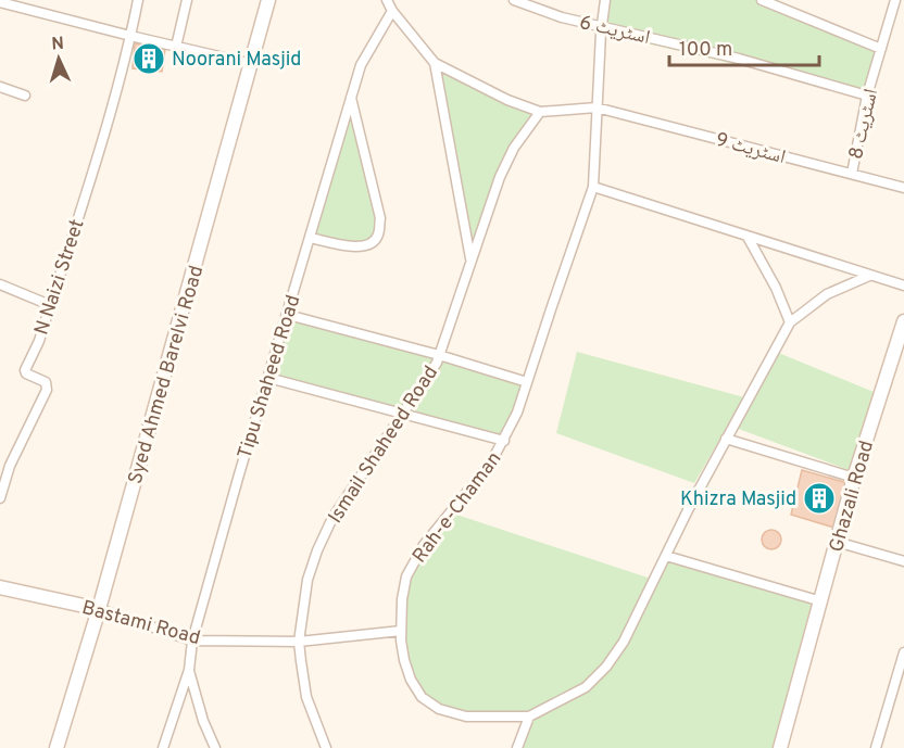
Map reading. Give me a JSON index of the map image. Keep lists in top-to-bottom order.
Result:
{
  "streets": {
    "main road": ["Syed Ahmed Barelvi Road", "Ghazali Road", "Bastami Road"],
    "street": [
      "اسٹریٹ 6",
      "اسٹریٹ 8",
      "اسٹریٹ 9",
      "N Naizi Street",
      "Tipu Shaheed Road",
      "Ismail Shaheed Road",
      "Rah-e-Chaman"
    ]
  },
  "crossings": [
    ["اسٹریٹ 6", "اسٹریٹ 8"],
    ["اسٹریٹ 6", "Rah-e-Chaman"],
    ["اسٹریٹ 8", "اسٹریٹ 9"],
    ["اسٹریٹ 9", "Rah-e-Chaman"],
    ["Syed Ahmed Barelvi Road", "Bastami Road"],
    ["Tipu Shaheed Road", "Bastami Road"],
    ["Ismail Shaheed Road", "Bastami Road"],
    ["Rah-e-Chaman", "Bastami Road"]
  ],
  "places": {
    "building": ["Noorani Masjid", "Khizra Masjid"]
  },
  "scale_bar": "100 m",
  "north": "top"
}
